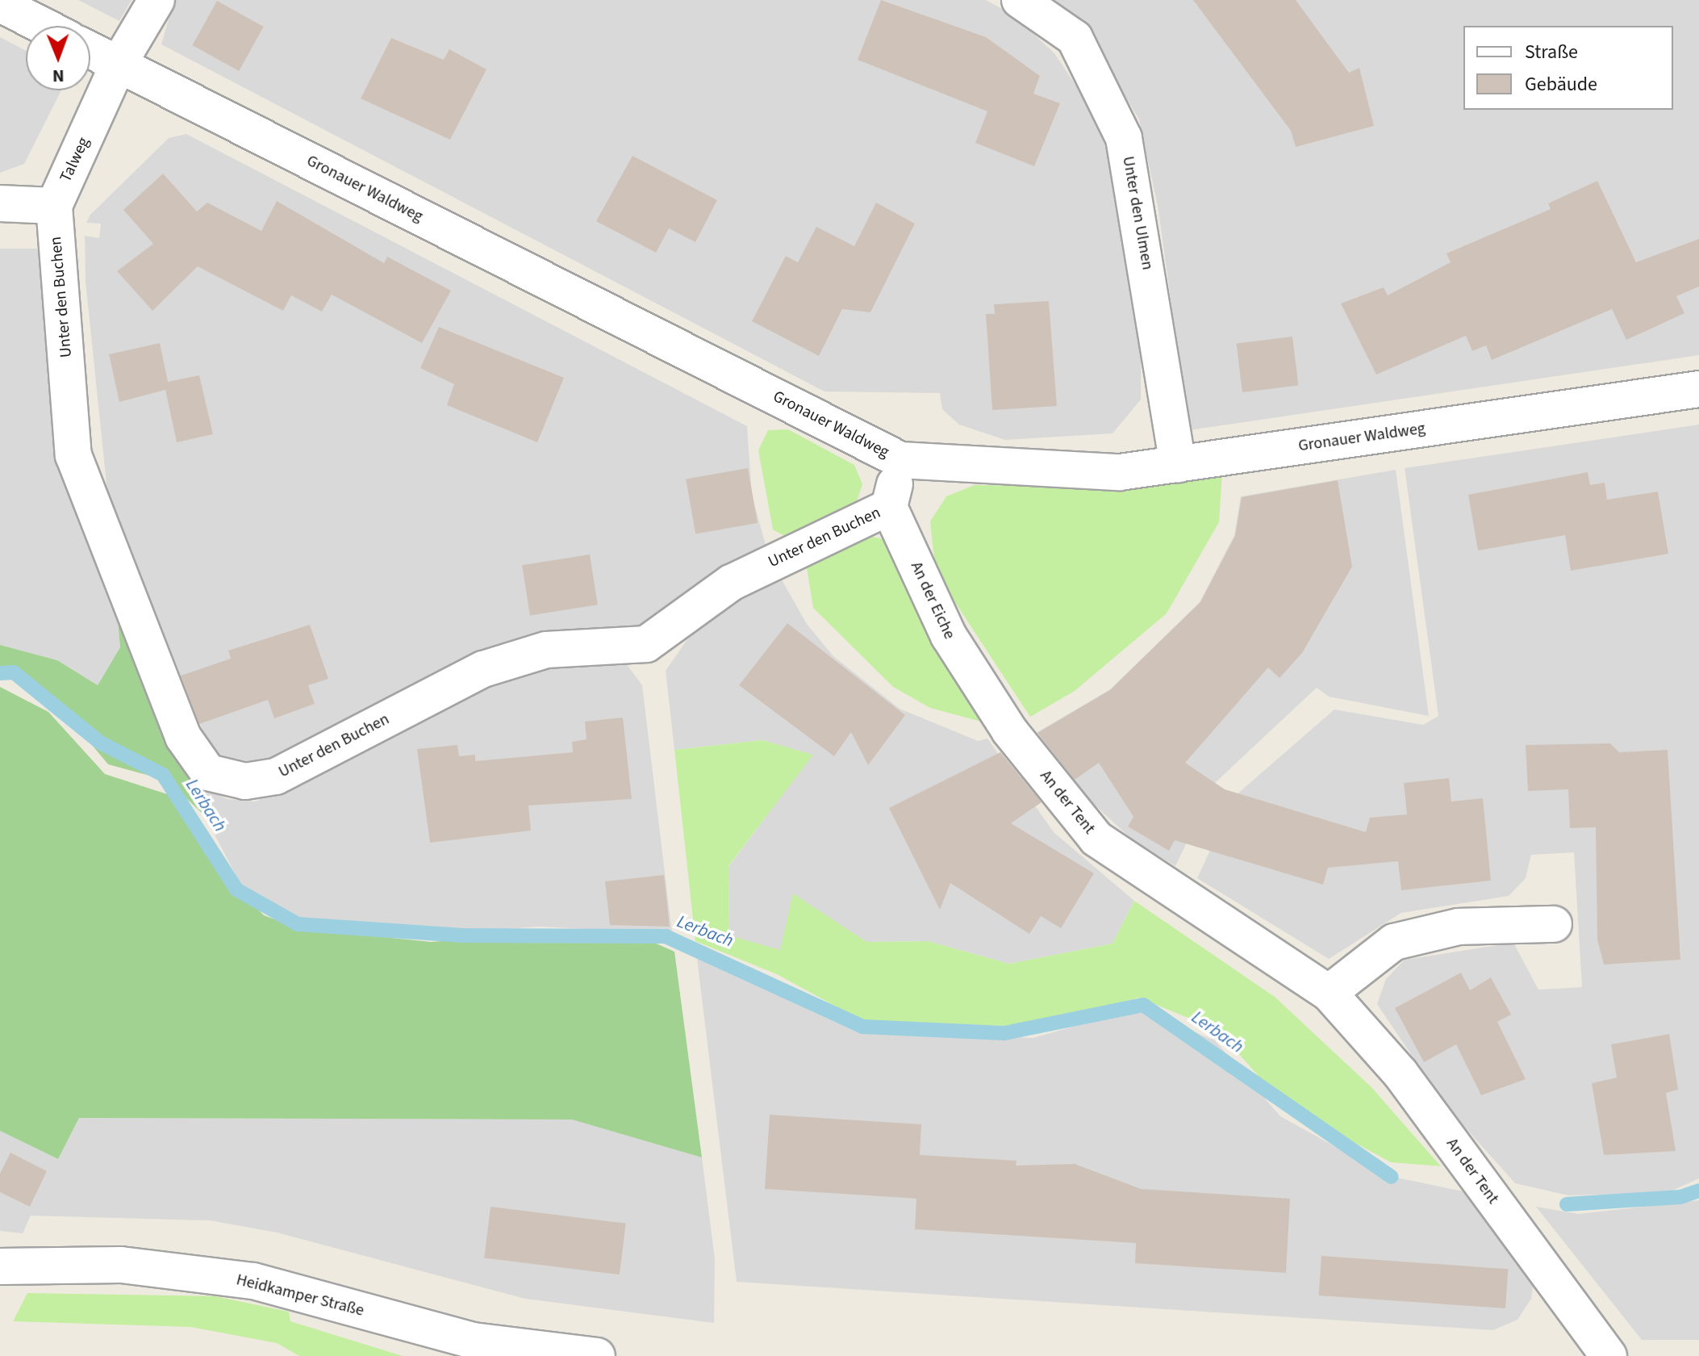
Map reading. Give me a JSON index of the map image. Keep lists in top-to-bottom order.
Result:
{
  "streets": {
    "street": [
      "Talweg",
      "Gronauer Waldweg",
      "Unter den Ulmen",
      "Unter den Buchen",
      "An der Eiche",
      "An der Tent",
      "Heidkamper Straße"
    ]
  },
  "crossings": [
    ["Talweg", "Gronauer Waldweg"],
    ["Talweg", "Unter den Buchen"],
    ["Gronauer Waldweg", "Unter den Ulmen"],
    ["Unter den Buchen", "An der Eiche"],
    ["An der Eiche", "An der Tent"]
  ],
  "water": ["Lerbach"],
  "legend": ["Straße", "Gebäude"],
  "north": "bottom"
}
